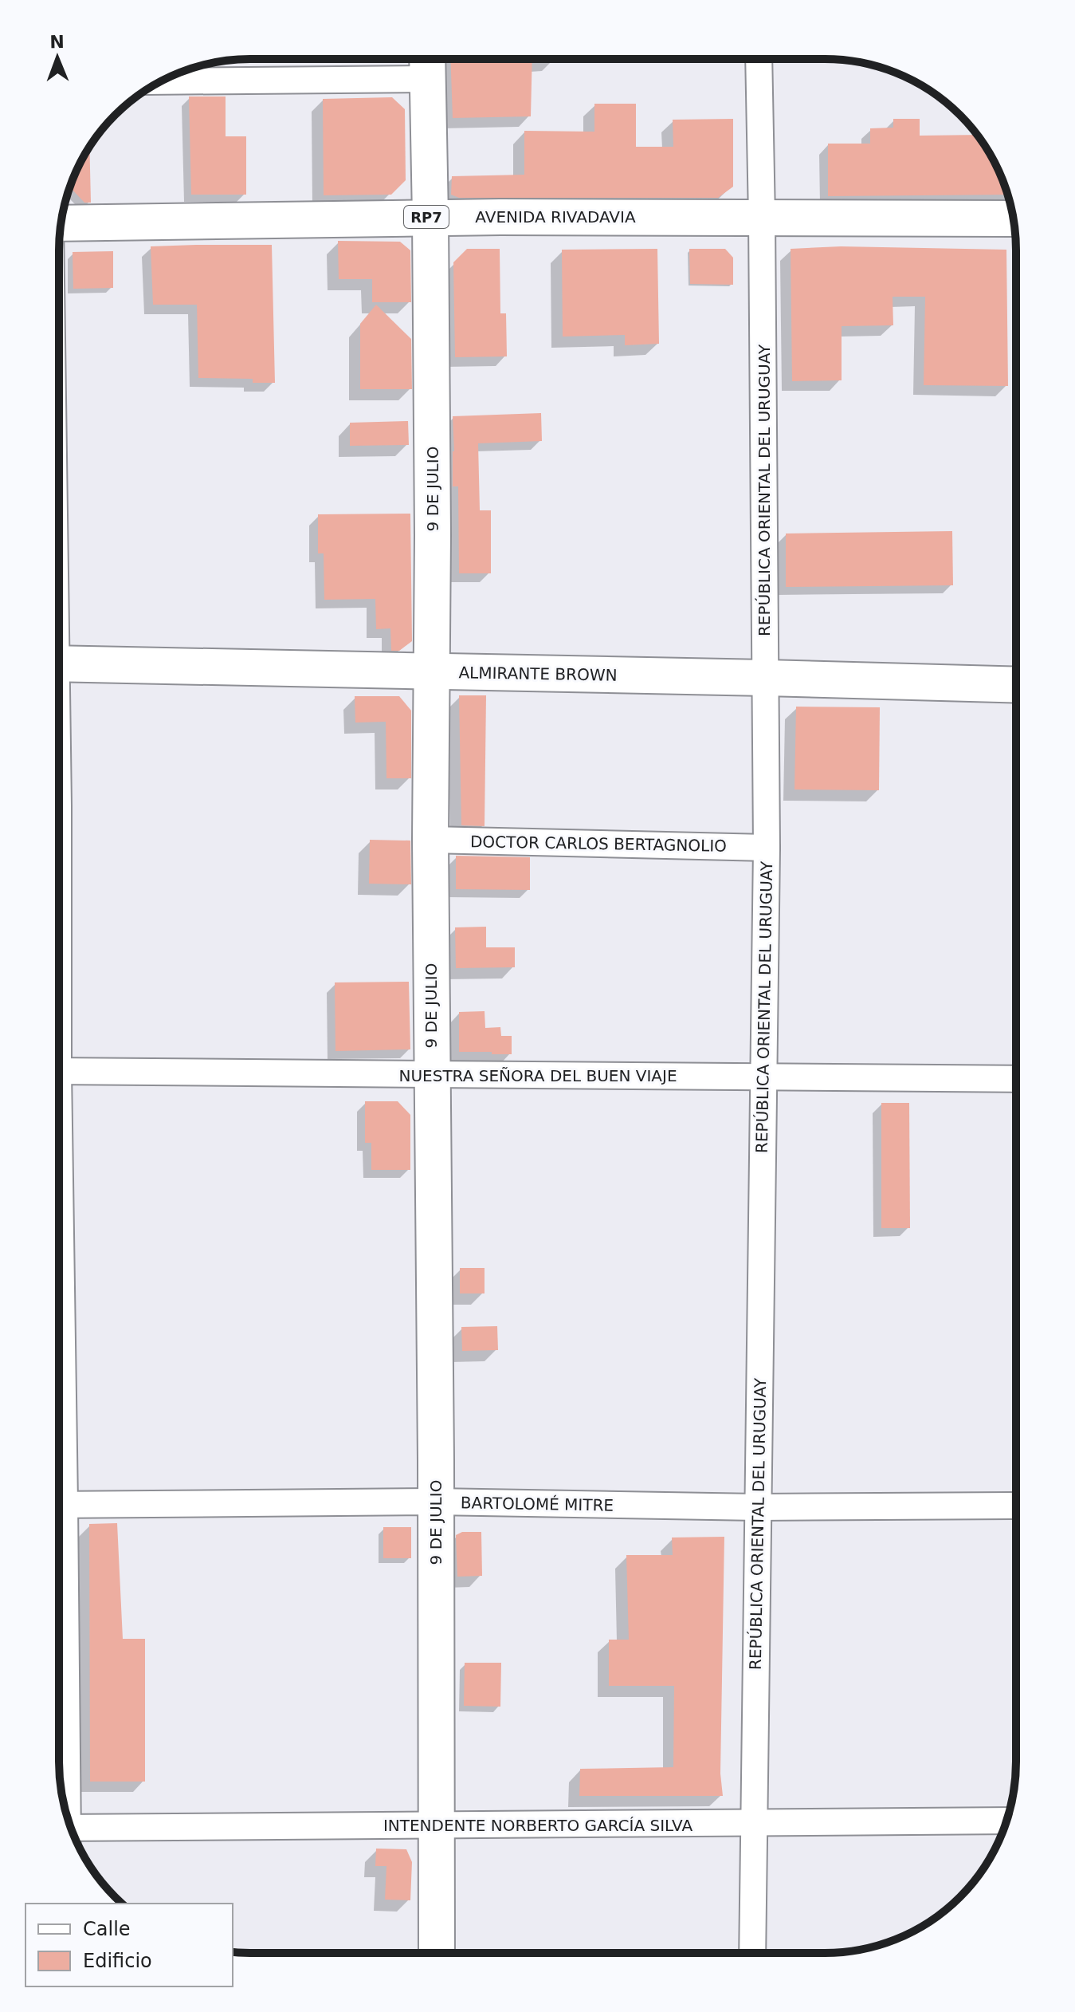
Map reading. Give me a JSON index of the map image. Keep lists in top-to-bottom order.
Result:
{
  "streets": {
    "street": [
      "RP7",
      "AVENIDA RIVADAVIA",
      "9 DE JULIO",
      "REPÚBLICA ORIENTAL DEL URUGUAY",
      "ALMIRANTE BROWN",
      "DOCTOR CARLOS BERTAGNOLIO",
      "NUESTRA SEÑORA DEL BUEN VIAJE",
      "BARTOLOMÉ MITRE",
      "INTENDENTE NORBERTO GARCÍA SILVA"
    ]
  },
  "crossings": [
    ["AVENIDA RIVADAVIA", "9 DE JULIO"],
    ["AVENIDA RIVADAVIA", "REPÚBLICA ORIENTAL DEL URUGUAY"],
    ["9 DE JULIO", "ALMIRANTE BROWN"],
    ["9 DE JULIO", "DOCTOR CARLOS BERTAGNOLIO"],
    ["9 DE JULIO", "NUESTRA SEÑORA DEL BUEN VIAJE"],
    ["9 DE JULIO", "BARTOLOMÉ MITRE"],
    ["9 DE JULIO", "INTENDENTE NORBERTO GARCÍA SILVA"],
    ["REPÚBLICA ORIENTAL DEL URUGUAY", "ALMIRANTE BROWN"],
    ["REPÚBLICA ORIENTAL DEL URUGUAY", "DOCTOR CARLOS BERTAGNOLIO"],
    ["REPÚBLICA ORIENTAL DEL URUGUAY", "NUESTRA SEÑORA DEL BUEN VIAJE"],
    ["REPÚBLICA ORIENTAL DEL URUGUAY", "BARTOLOMÉ MITRE"],
    ["REPÚBLICA ORIENTAL DEL URUGUAY", "INTENDENTE NORBERTO GARCÍA SILVA"]
  ],
  "legend": ["Calle", "Edificio"],
  "north": "top"
}
